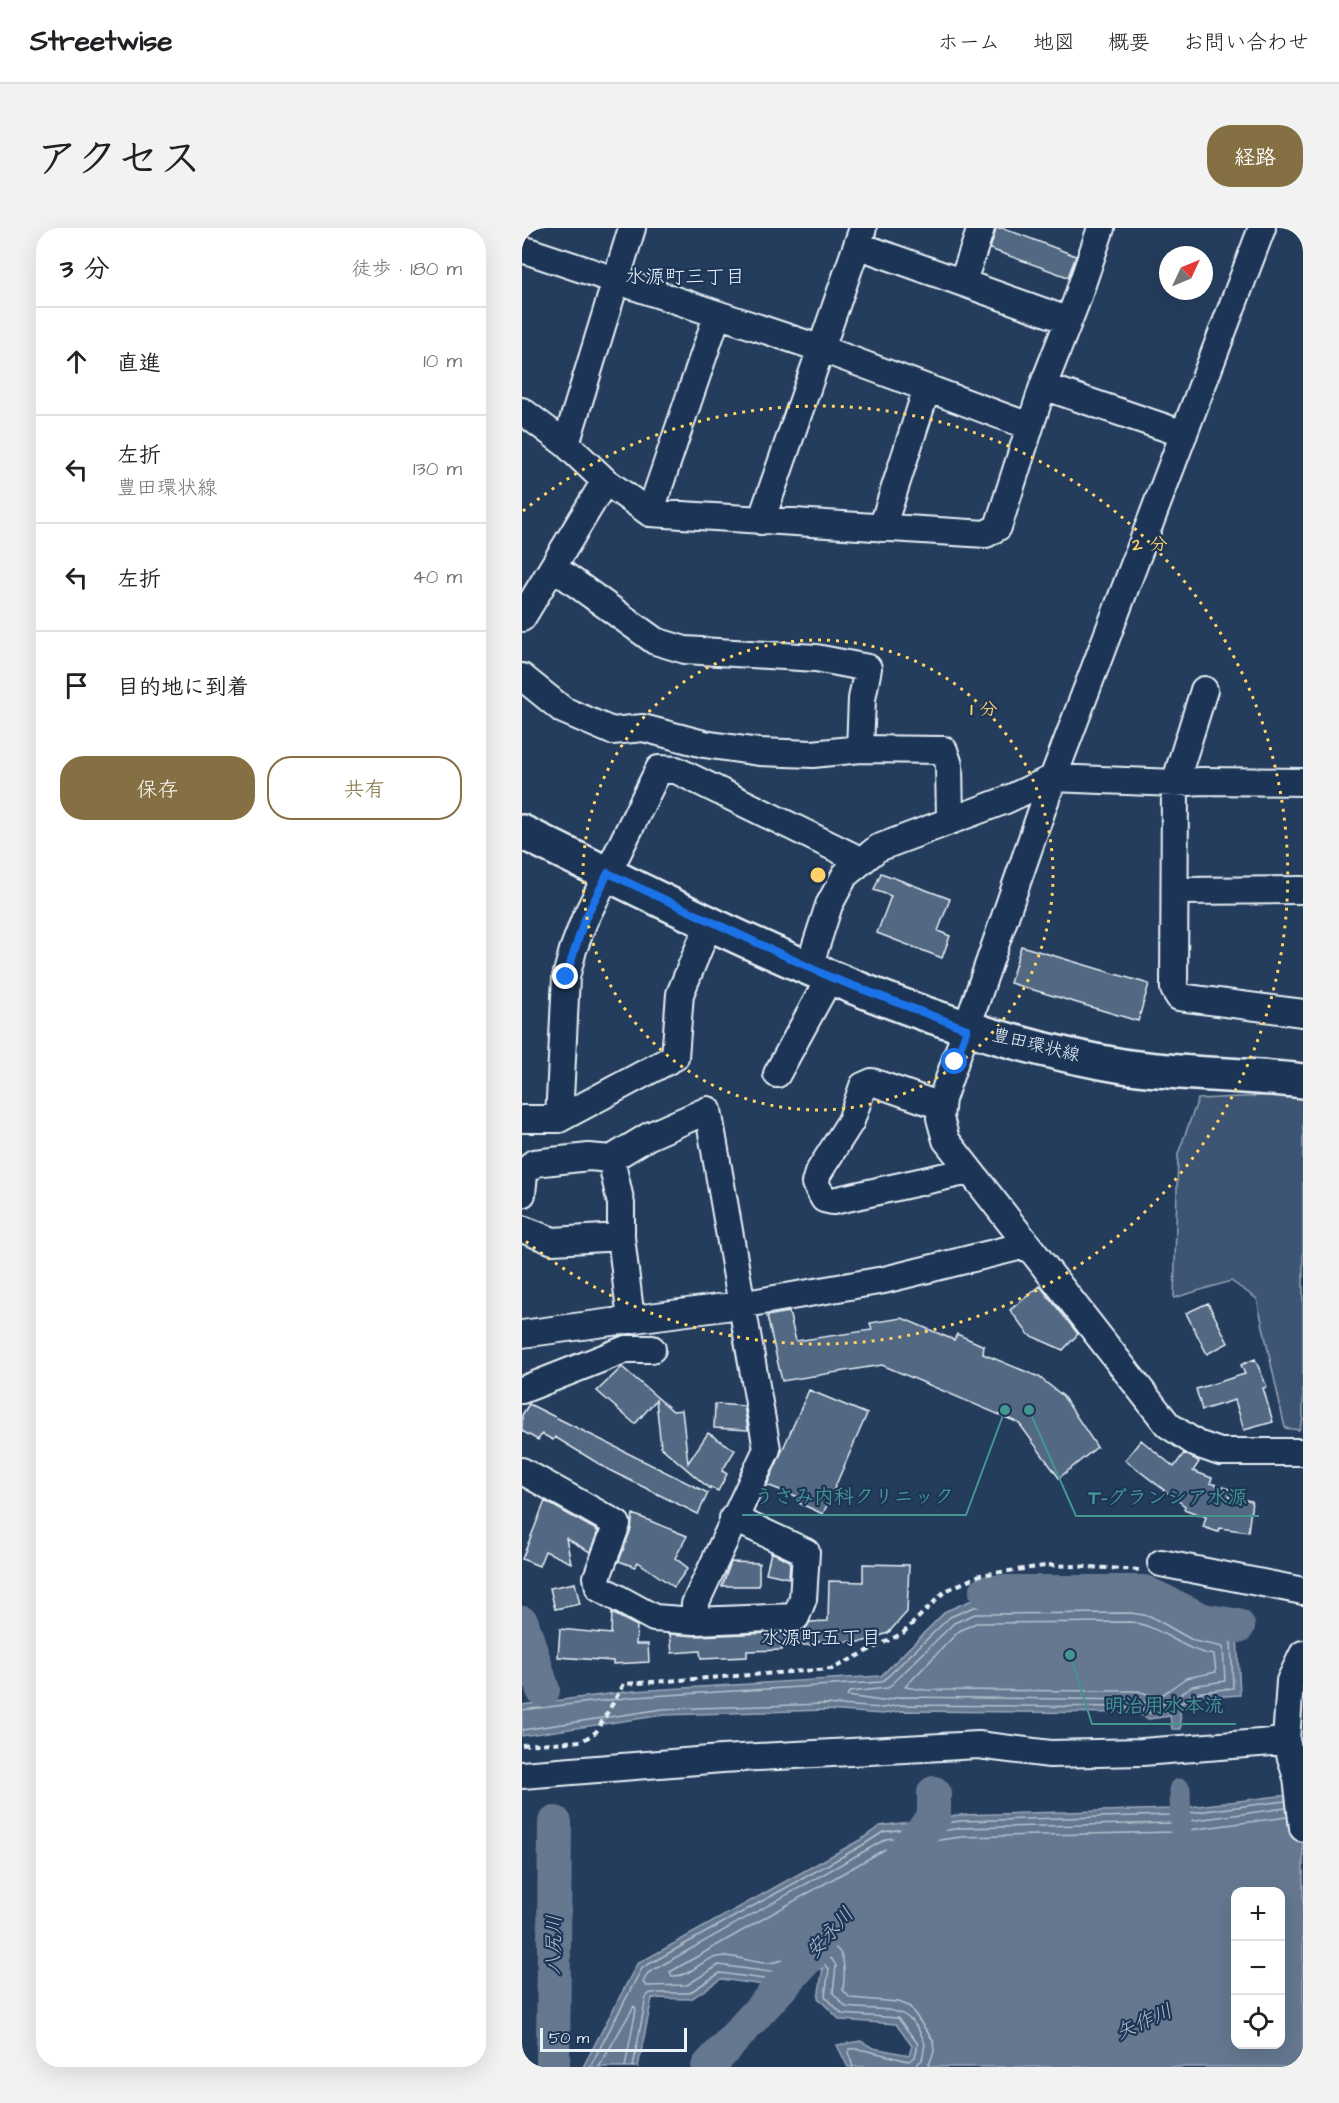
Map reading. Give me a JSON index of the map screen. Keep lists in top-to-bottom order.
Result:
{
  "streets": {
    "main road": ["豊田環状線"]
  },
  "districts": ["水源町三丁目", "水源町五丁目"],
  "water": ["安永川", "八尻川", "矢作川"],
  "places": ["うさみ内科クリニック", "T-グランシア水源", "明治用水本流"],
  "scale_bar": "50 m",
  "north": "top right",
  "page": {
    "header": "Streetwise",
    "nav": [
      "ホーム",
      "地図",
      "概要",
      "お問い合わせ"
    ],
    "title": "アクセス",
    "buttons": [
      "経路",
      ["保存", "共有"]
    ],
    "heading": ["3 分", "徒歩 · 180 m"],
    "list": [
      ["直進", "10 m"],
      ["左折", "豊田環状線", "130 m"],
      ["左折", "40 m"],
      "目的地に到着"
    ],
    "map_buttons": ["+", "−"],
    "scale": "50 m"
  },
  "rings": ["2 分", "1 分"]
}
